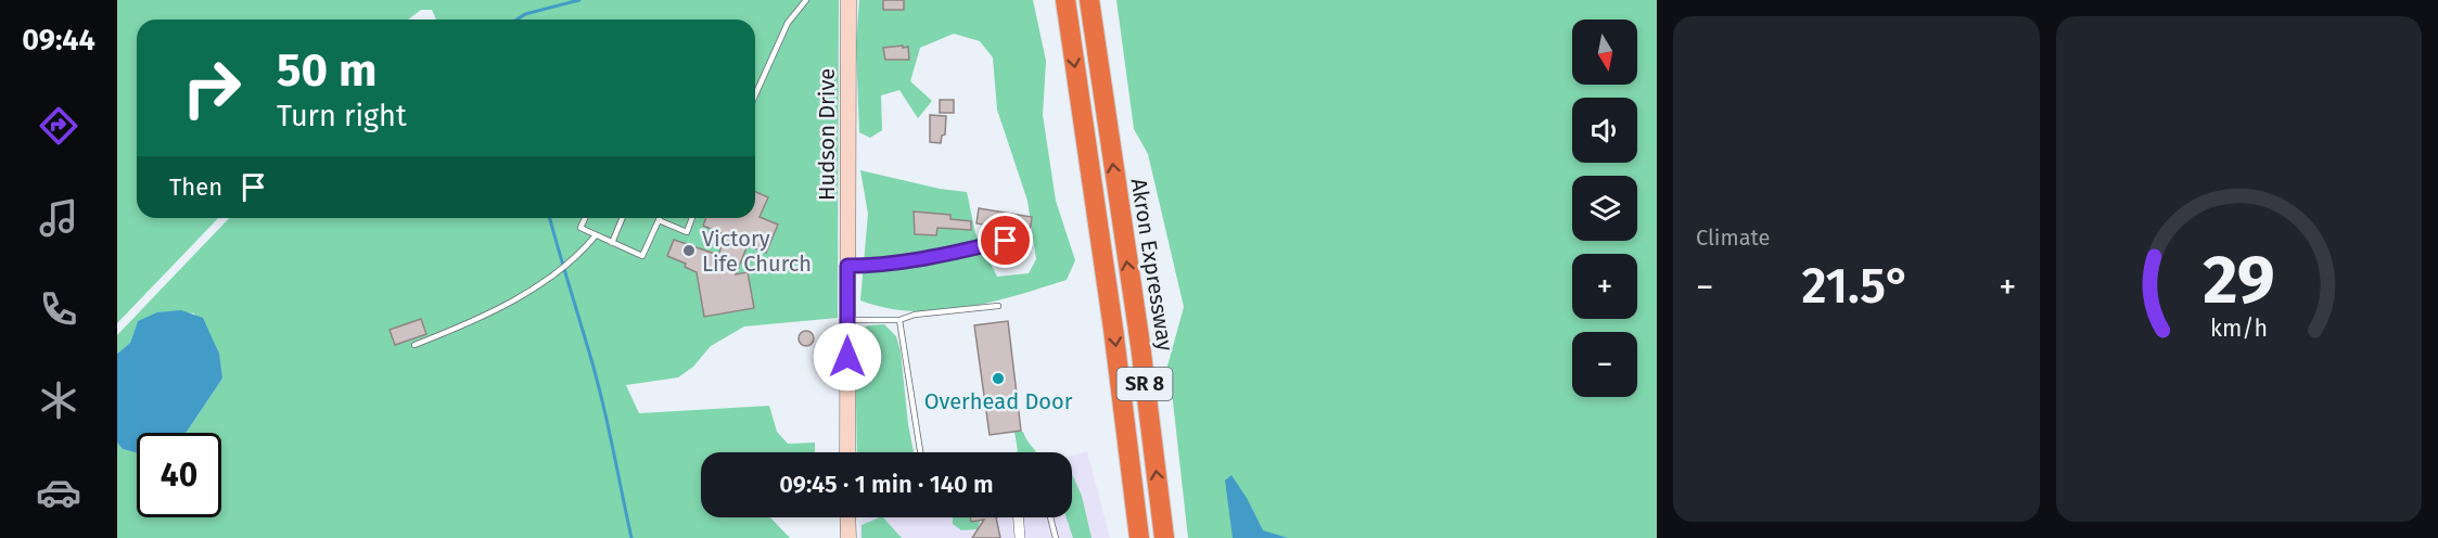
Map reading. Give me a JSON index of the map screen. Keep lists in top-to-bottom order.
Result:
{
  "streets": {
    "highway": ["Akron Expressway", "SR 8"],
    "street": ["Hudson Drive"]
  },
  "places": ["Victory Life Church", "Overhead Door"],
  "north": "bottom",
  "page": {
    "tabs": "09:44",
    "tile": "Climate",
    "map_buttons": ["+", "−"],
    "turn": ["50 m", "Turn right"],
    "then": "Then",
    "heat": ["−", "21.5°", "+"],
    "limit": "40",
    "trip": "09:45 · 1 min · 140 m",
    "gauge": ["29", "km/h"]
  }
}
